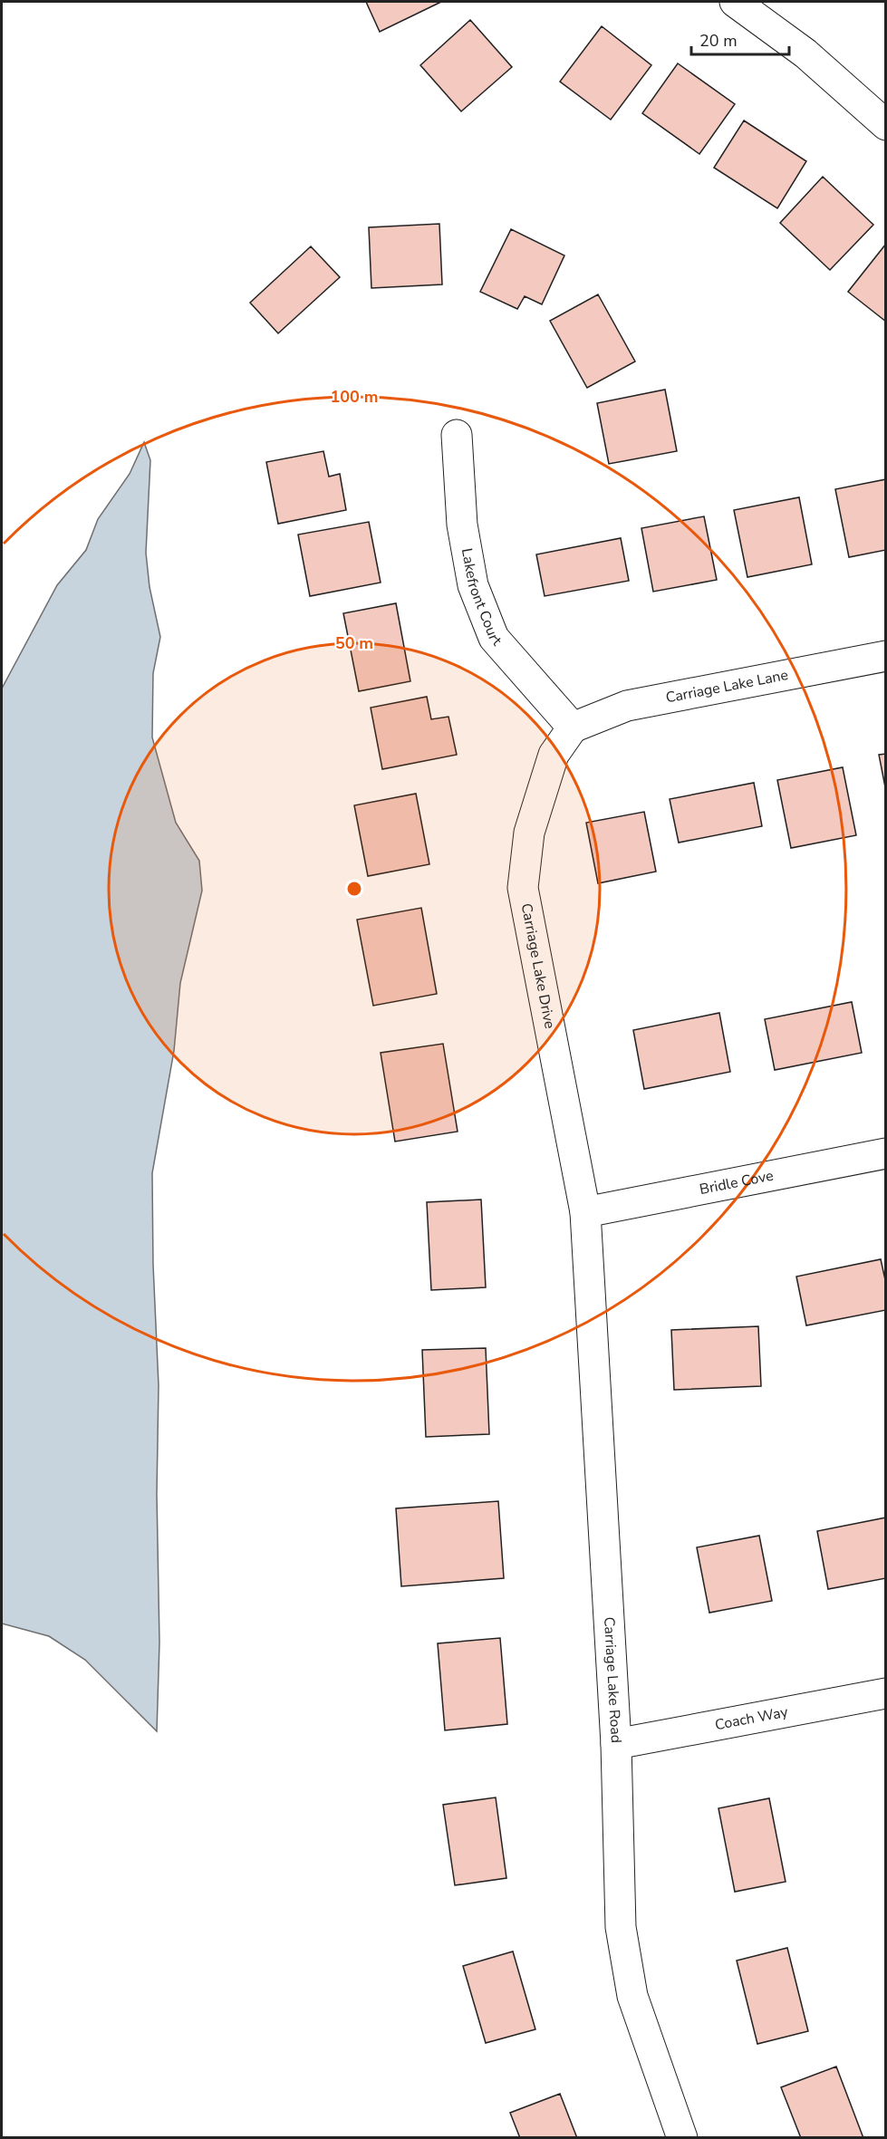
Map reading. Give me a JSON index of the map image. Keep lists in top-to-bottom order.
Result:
{
  "streets": {
    "street": [
      "Lakefront Court",
      "Carriage Lake Lane",
      "Carriage Lake Drive",
      "Bridle Cove",
      "Carriage Lake Road",
      "Coach Way"
    ]
  },
  "crossings": [
    ["Lakefront Court", "Carriage Lake Lane"],
    ["Lakefront Court", "Carriage Lake Drive"],
    ["Carriage Lake Lane", "Carriage Lake Drive"],
    ["Carriage Lake Drive", "Bridle Cove"],
    ["Carriage Lake Drive", "Carriage Lake Road"],
    ["Bridle Cove", "Carriage Lake Road"],
    ["Carriage Lake Road", "Coach Way"]
  ],
  "scale_bar": "20 m",
  "rings": ["100 m", "50 m"]
}
